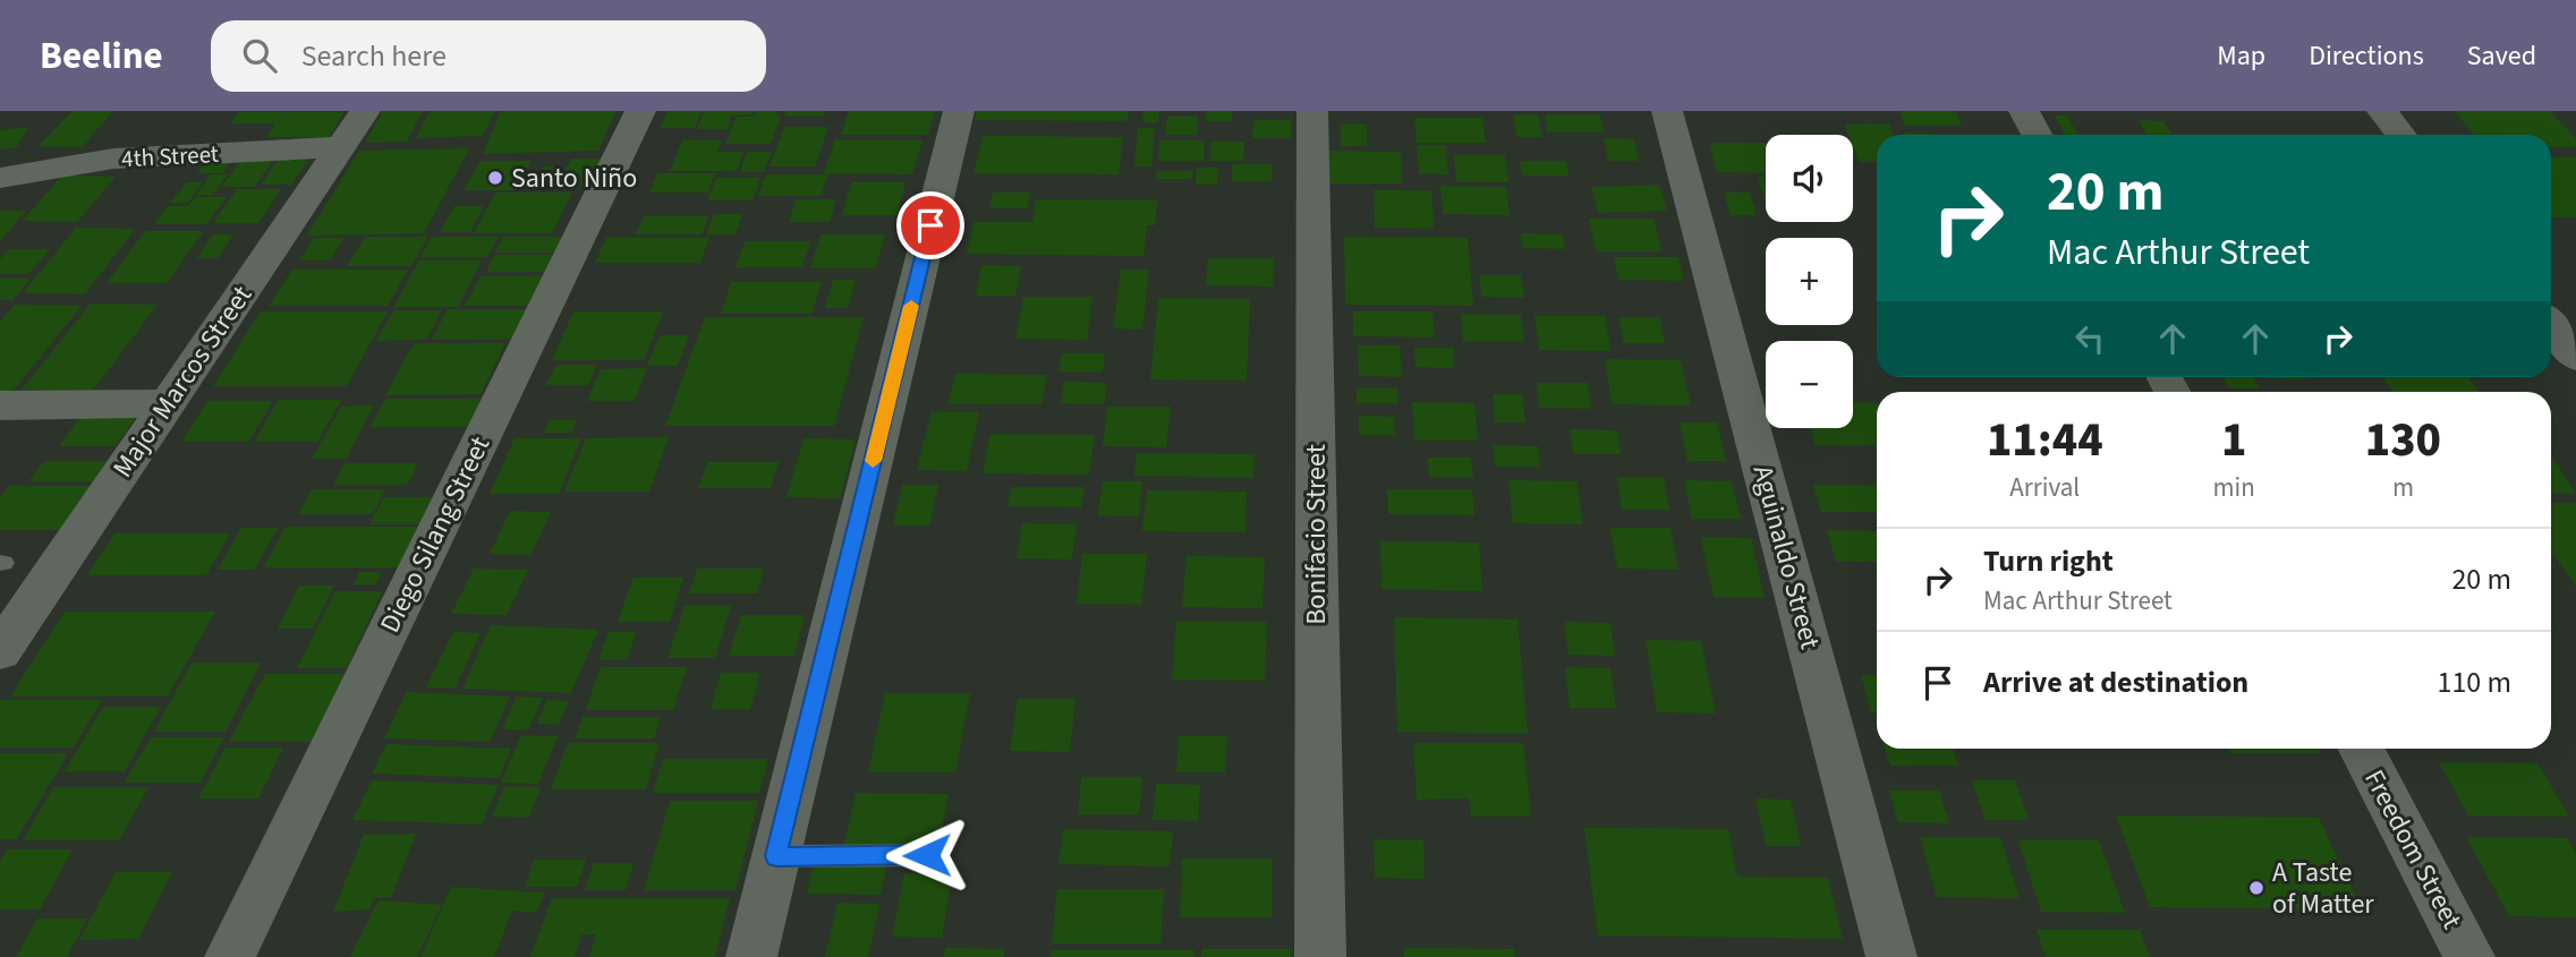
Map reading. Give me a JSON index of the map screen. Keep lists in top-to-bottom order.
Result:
{
  "streets": {
    "street": [
      "4th Street",
      "Major Marcos Street",
      "Diego Silang Street",
      "Bonifacio Street",
      "Aguinaldo Street",
      "Freedom Street"
    ]
  },
  "crossings": [
    ["4th Street", "Major Marcos Street"]
  ],
  "places": ["Santo Niño", "A Taste of Matter"],
  "page": {
    "header": "Beeline",
    "search": "Search here",
    "nav": ["Map", "Directions", "Saved"],
    "map_buttons": ["+", "−"],
    "turn": ["20 m", "Mac Arthur Street"],
    "eta": [
      "11:44",
      "Arrival",
      "1",
      "min",
      "130",
      "m"
    ],
    "list": [
      {
        "name": "Turn right",
        "note": "Mac Arthur Street",
        "value": "20 m"
      },
      {
        "name": "Arrive at destination",
        "value": "110 m"
      }
    ]
  }
}
